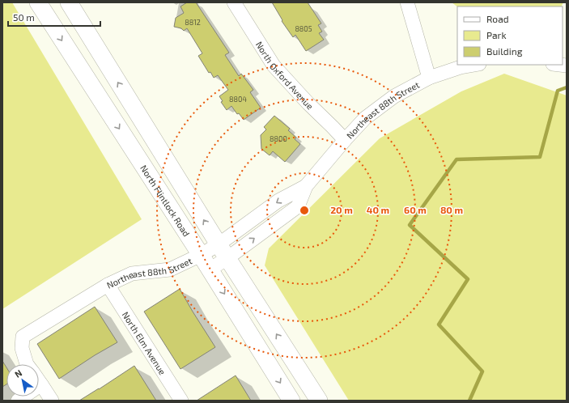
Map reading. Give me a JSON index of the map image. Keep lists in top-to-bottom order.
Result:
{
  "streets": {
    "main road": ["North Flintlock Road"],
    "street": ["North Oxford Avenue", "Northeast 88th Street", "North Elm Avenue"]
  },
  "crossings": [
    ["North Oxford Avenue", "Northeast 88th Street"],
    ["Northeast 88th Street", "North Flintlock Road"],
    ["Northeast 88th Street", "North Elm Avenue"]
  ],
  "house_numbers": [
    "8812",
    "8805",
    "8804",
    "8800"
  ],
  "legend": ["Road", "Park", "Building"],
  "scale_bar": "50 m",
  "north": "top left",
  "rings": [
    "20 m",
    "40 m",
    "60 m",
    "80 m"
  ]
}
